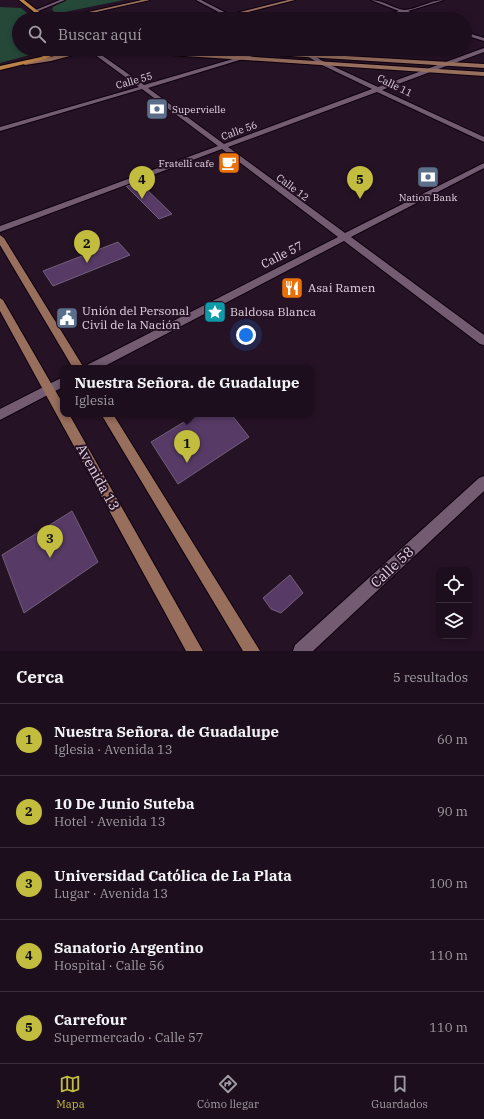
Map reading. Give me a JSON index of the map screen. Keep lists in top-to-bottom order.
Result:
{
  "streets": {
    "main road": ["Avenida 13"],
    "street": [
      "Calle 55",
      "Calle 11",
      "Calle 56",
      "Calle 12",
      "Calle 57",
      "Calle 58"
    ]
  },
  "crossings": [
    ["Calle 55", "Calle 12"],
    ["Calle 11", "Calle 56"],
    ["Calle 56", "Calle 12"],
    ["Calle 12", "Calle 57"]
  ],
  "places": {
    "bank": ["Supervielle", "Nation Bank"],
    "cafe": ["Fratelli cafe"],
    "restaurant": ["Asai Ramen"],
    "place": ["Baldosa Blanca"],
    "public building": ["Unión del Personal Civil de la Nación"]
  },
  "page": {
    "search": "Buscar aquí",
    "pins": [
      "4",
      "5",
      "2",
      "1",
      "3"
    ],
    "popup": ["Nuestra Señora. de Guadalupe", "Iglesia"],
    "heading": ["Cerca", "5 resultados"],
    "list": [
      {
        "mark": "1",
        "name": "Nuestra Señora. de Guadalupe",
        "note": "Iglesia · Avenida 13",
        "value": "60 m"
      },
      {
        "mark": "2",
        "name": "10 De Junio Suteba",
        "note": "Hotel · Avenida 13",
        "value": "90 m"
      },
      {
        "mark": "3",
        "name": "Universidad Católica de La Plata",
        "note": "Lugar · Avenida 13",
        "value": "100 m"
      },
      {
        "mark": "4",
        "name": "Sanatorio Argentino",
        "note": "Hospital · Calle 56",
        "value": "110 m"
      },
      {
        "mark": "5",
        "name": "Carrefour",
        "note": "Supermercado · Calle 57",
        "value": "110 m"
      }
    ],
    "nav": ["Mapa", "Cómo llegar", "Guardados"]
  }
}
